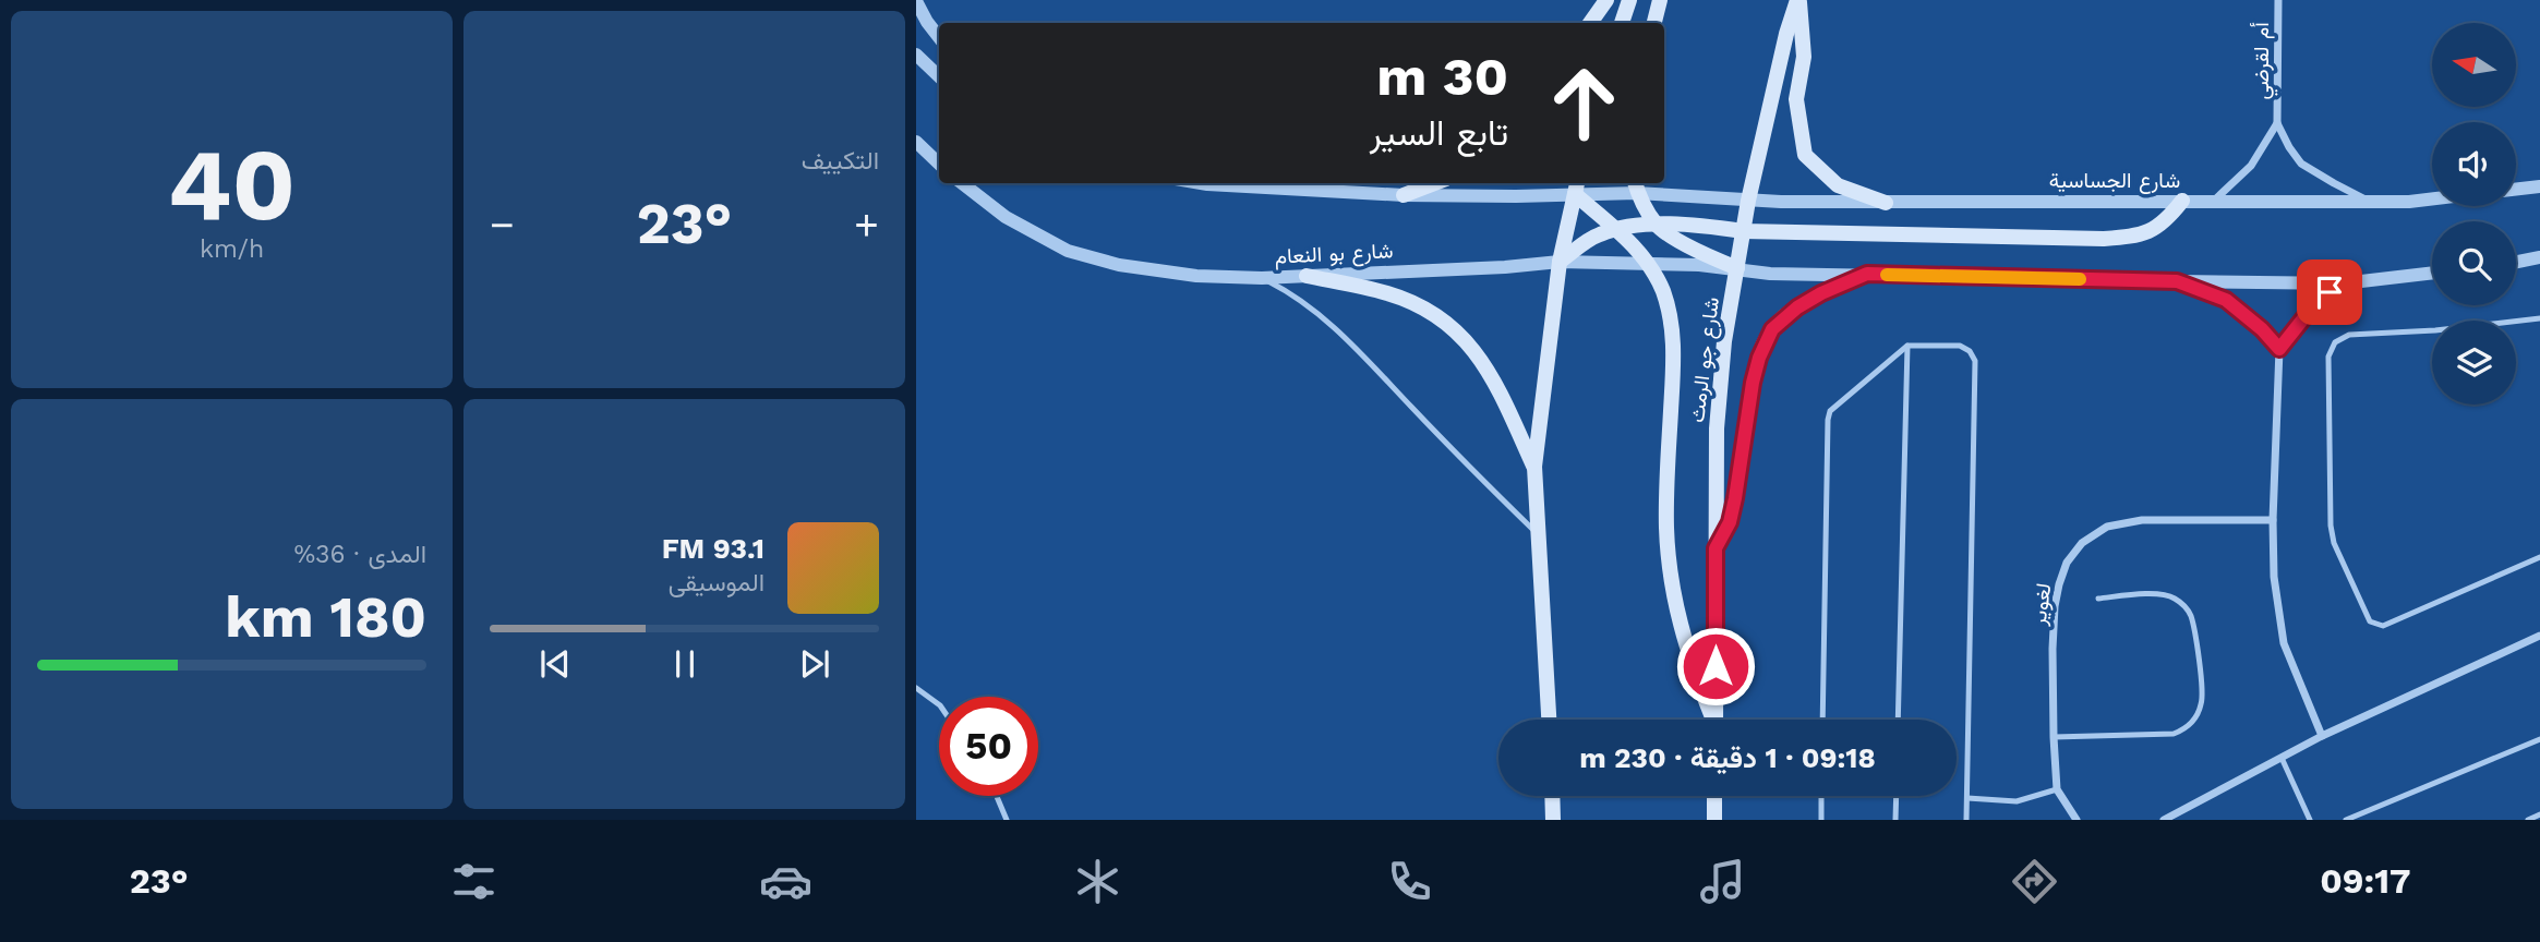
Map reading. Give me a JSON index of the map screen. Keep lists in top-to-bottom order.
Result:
{
  "streets": {
    "main road": ["شارع جو الرمث"],
    "street": [
      "أم لقرضي",
      "شارع الجساسية",
      "شارع بو النعام",
      "لغوير"
    ]
  },
  "crossings": [
    ["أم لقرضي", "شارع الجساسية"],
    ["شارع الجساسية", "شارع جو الرمث"],
    ["شارع بو النعام", "شارع جو الرمث"]
  ],
  "north": "left",
  "page": {
    "tile": [
      "التكييف",
      ["40", "km/h"],
      ["المدى · 36%", "180 km"]
    ],
    "turn": ["30 m", "تابع السير"],
    "heat": ["−", "23°", "+"],
    "song": ["93.1 FM", "الموسيقى"],
    "limit": "50",
    "trip": "09:18 · 1 دقيقة · 230 m",
    "tabs": ["09:17", "23°"]
  }
}
